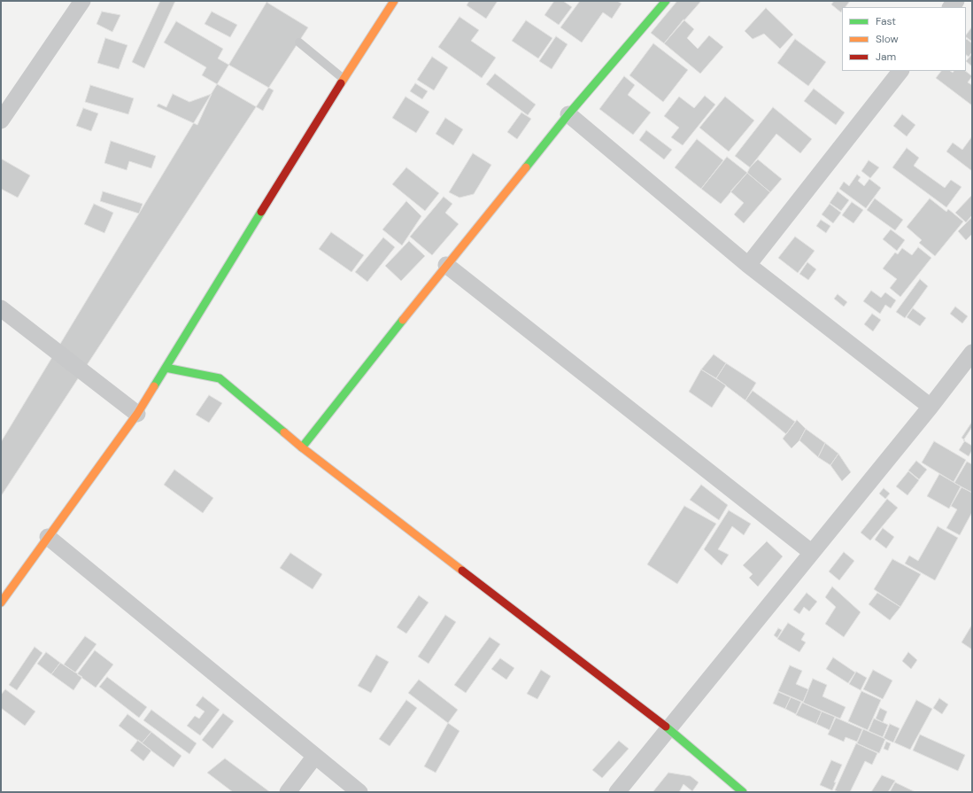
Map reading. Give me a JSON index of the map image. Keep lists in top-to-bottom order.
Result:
{
  "legend": ["Fast", "Slow", "Jam"]
}
